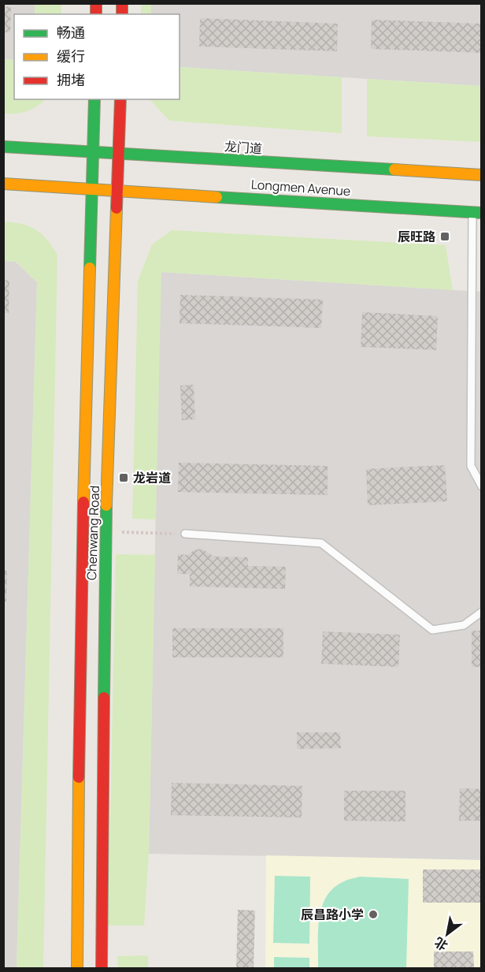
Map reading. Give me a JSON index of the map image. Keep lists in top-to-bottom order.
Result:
{
  "streets": {
    "street": ["龙门道", "Longmen Avenue", "Chenwang Road"]
  },
  "crossings": [
    ["龙门道", "Chenwang Road"],
    ["Longmen Avenue", "Chenwang Road"]
  ],
  "places": {
    "transit": ["辰旺路", "龙岩道"],
    "other": ["辰昌路小学"]
  },
  "legend": ["畅通", "缓行", "拥堵"],
  "north": "bottom left"
}
